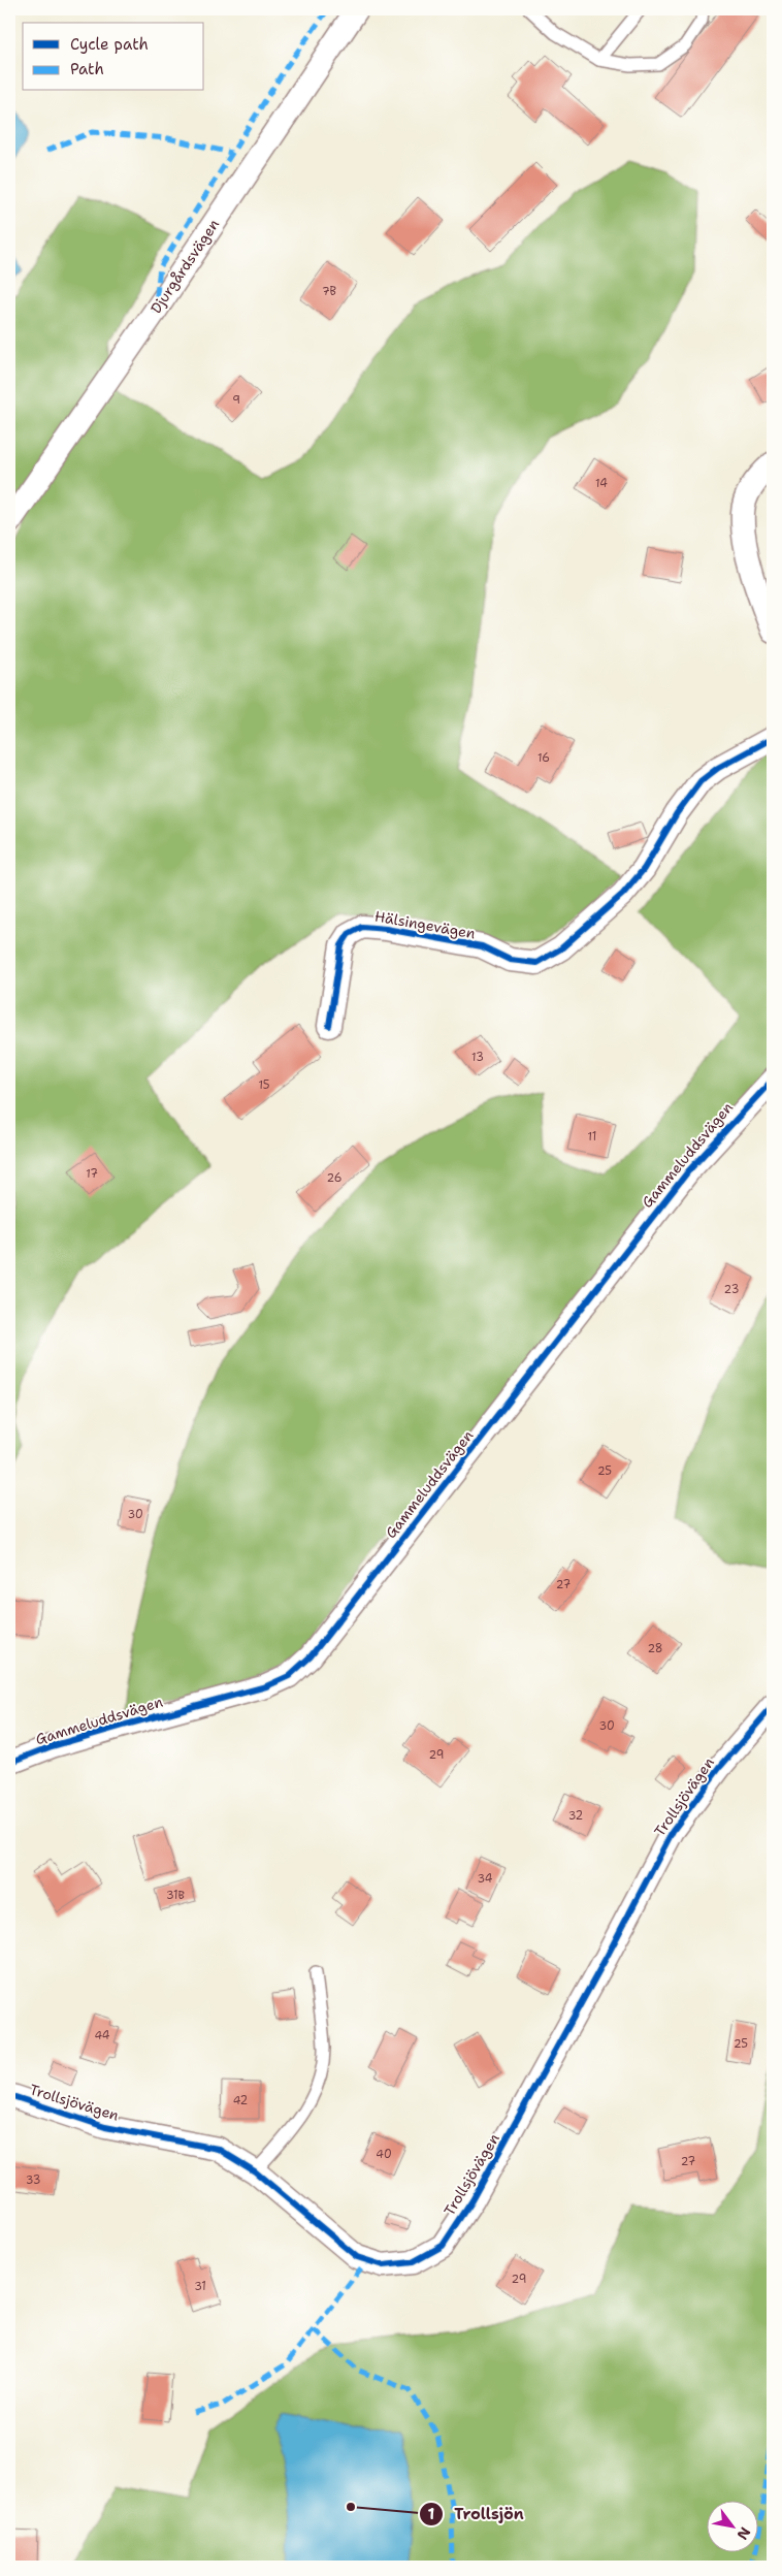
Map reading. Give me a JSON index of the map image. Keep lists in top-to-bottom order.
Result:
{
  "streets": {
    "street": [
      "Djurgårdsvägen",
      "Hälsingevägen",
      "Gammeluddsvägen",
      "Trollsjövägen"
    ]
  },
  "places": ["Trollsjön"],
  "house_numbers": [
    "7B",
    "9",
    "14",
    "16",
    "13",
    "15",
    "11",
    "17",
    "26",
    "23",
    "25",
    "30",
    "27",
    "28",
    "30",
    "29",
    "32",
    "34",
    "31B",
    "44",
    "25",
    "42",
    "40",
    "27",
    "33",
    "29",
    "31"
  ],
  "legend": ["Cycle path", "Path"],
  "north": "bottom right"
}
